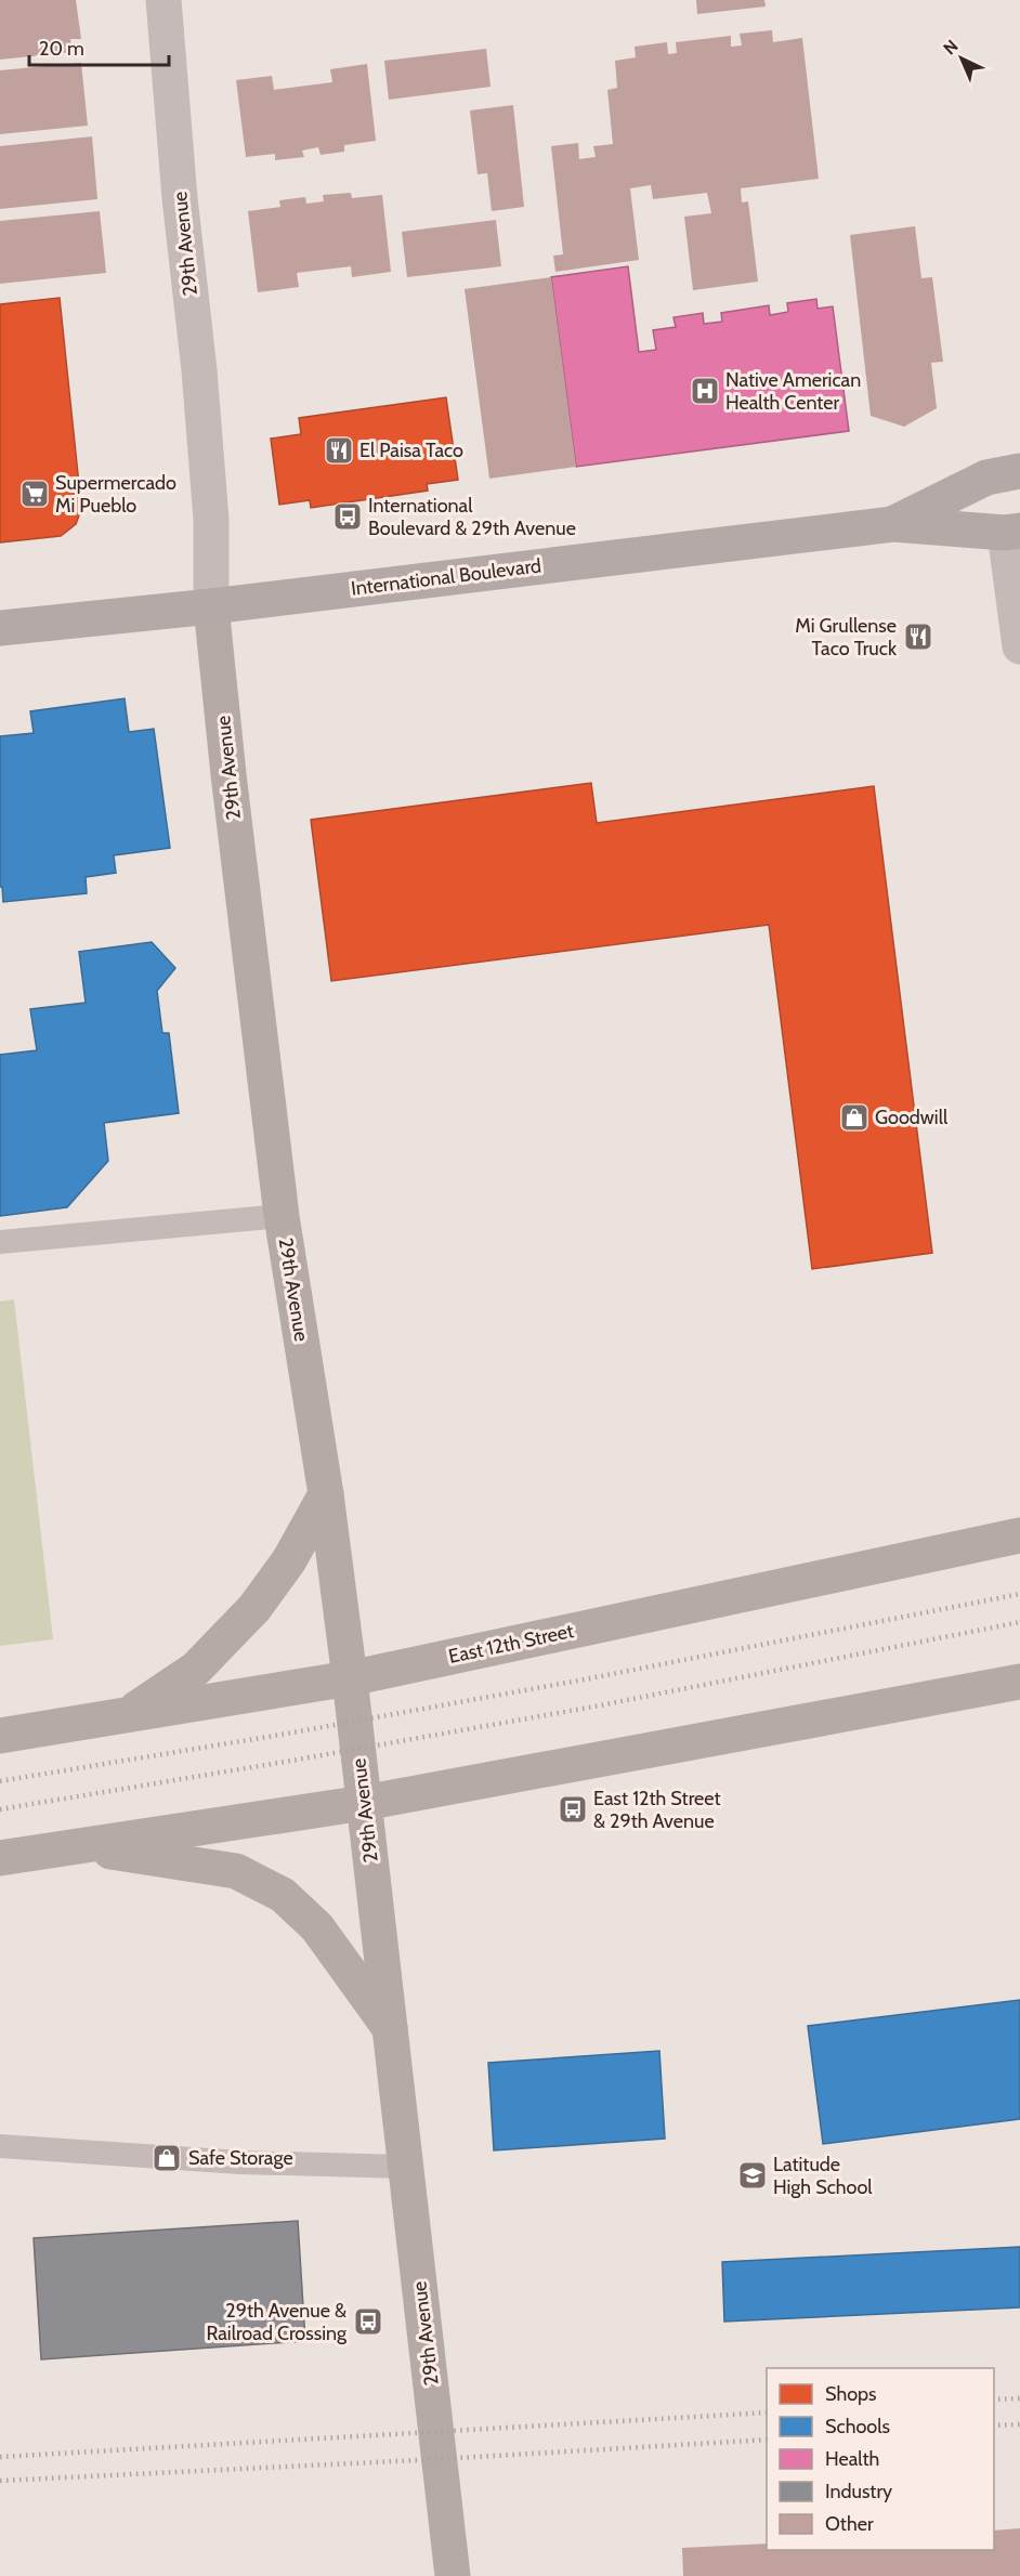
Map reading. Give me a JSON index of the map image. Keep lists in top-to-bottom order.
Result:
{
  "streets": {
    "main road": ["29th Avenue", "International Boulevard", "East 12th Street"]
  },
  "crossings": [
    ["29th Avenue", "International Boulevard"],
    ["29th Avenue", "East 12th Street"]
  ],
  "places": {
    "hospital": ["Native American Health Center"],
    "restaurant": ["El Paisa Taco", "Mi Grullense Taco Truck"],
    "supermarket": ["Supermercado Mi Pueblo"],
    "bus stop": ["International Boulevard & 29th Avenue", "East 12th Street & 29th Avenue", "29th Avenue & Railroad Crossing"],
    "shop": ["Goodwill", "Safe Storage"],
    "school or university": ["Latitude High School"]
  },
  "legend": [
    "Shops",
    "Schools",
    "Health",
    "Industry",
    "Other"
  ],
  "scale_bar": "20 m",
  "north": "top left"
}
